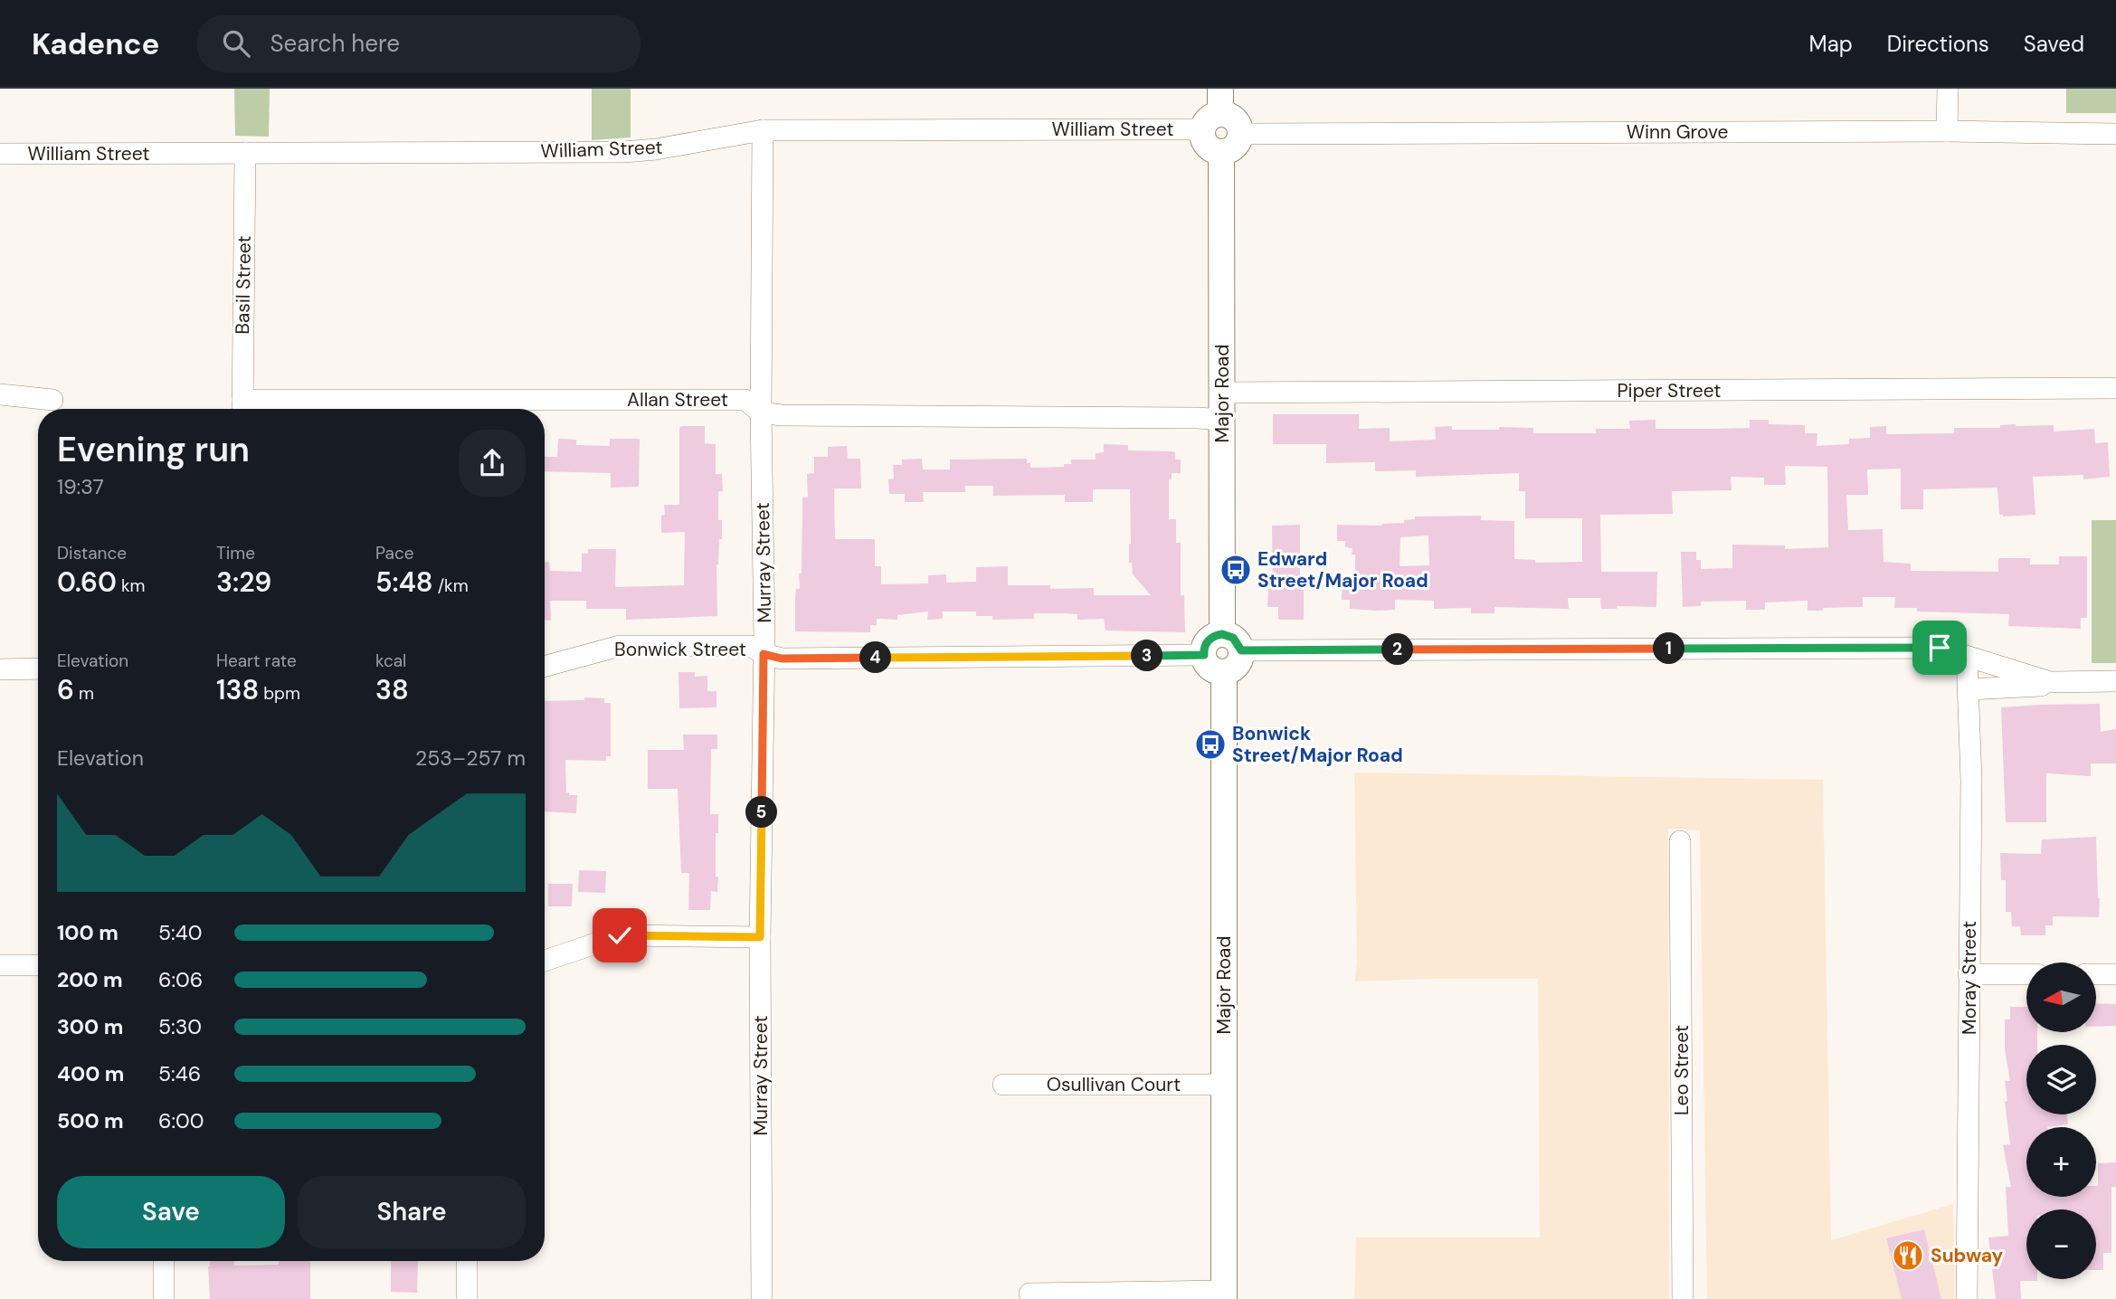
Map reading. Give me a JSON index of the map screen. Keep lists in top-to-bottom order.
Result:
{
  "streets": {
    "street": [
      "William Street",
      "Winn Grove",
      "Basil Street",
      "Piper Street",
      "Major Road",
      "Allan Street",
      "Murray Street",
      "Bonwick Street",
      "Moray Street",
      "Leo Street",
      "Osullivan Court"
    ]
  },
  "crossings": [
    ["William Street", "Winn Grove"],
    ["William Street", "Basil Street"],
    ["William Street", "Major Road"],
    ["William Street", "Murray Street"],
    ["Winn Grove", "Major Road"],
    ["Basil Street", "Allan Street"],
    ["Piper Street", "Major Road"],
    ["Major Road", "Allan Street"],
    ["Major Road", "Bonwick Street"],
    ["Major Road", "Osullivan Court"],
    ["Allan Street", "Murray Street"],
    ["Murray Street", "Bonwick Street"]
  ],
  "places": {
    "bus stop": ["Edward Street/Major Road", "Bonwick Street/Major Road"],
    "restaurant": ["Subway"]
  },
  "north": "left",
  "page": {
    "header": "Kadence",
    "search": "Search here",
    "nav": ["Map", "Directions", "Saved"],
    "heading": ["Evening run", "19:37"],
    "stats": [
      ["Distance", "0.60 km"],
      ["Time", "3:29"],
      ["Pace", "5:48 /km"],
      ["Elevation", "6 m"],
      ["Heart rate", "138 bpm"],
      ["kcal", "38"]
    ],
    "pins": [
      "1",
      "2",
      "3",
      "4",
      "5"
    ],
    "chart": ["Elevation", "253–257 m"],
    "list": [
      {
        "name": "100 m",
        "note": "5:40"
      },
      {
        "name": "200 m",
        "note": "6:06"
      },
      {
        "name": "300 m",
        "note": "5:30"
      },
      {
        "name": "400 m",
        "note": "5:46"
      },
      {
        "name": "500 m",
        "note": "6:00"
      }
    ],
    "map_buttons": ["+", "−"],
    "buttons": ["Save", "Share"]
  }
}
